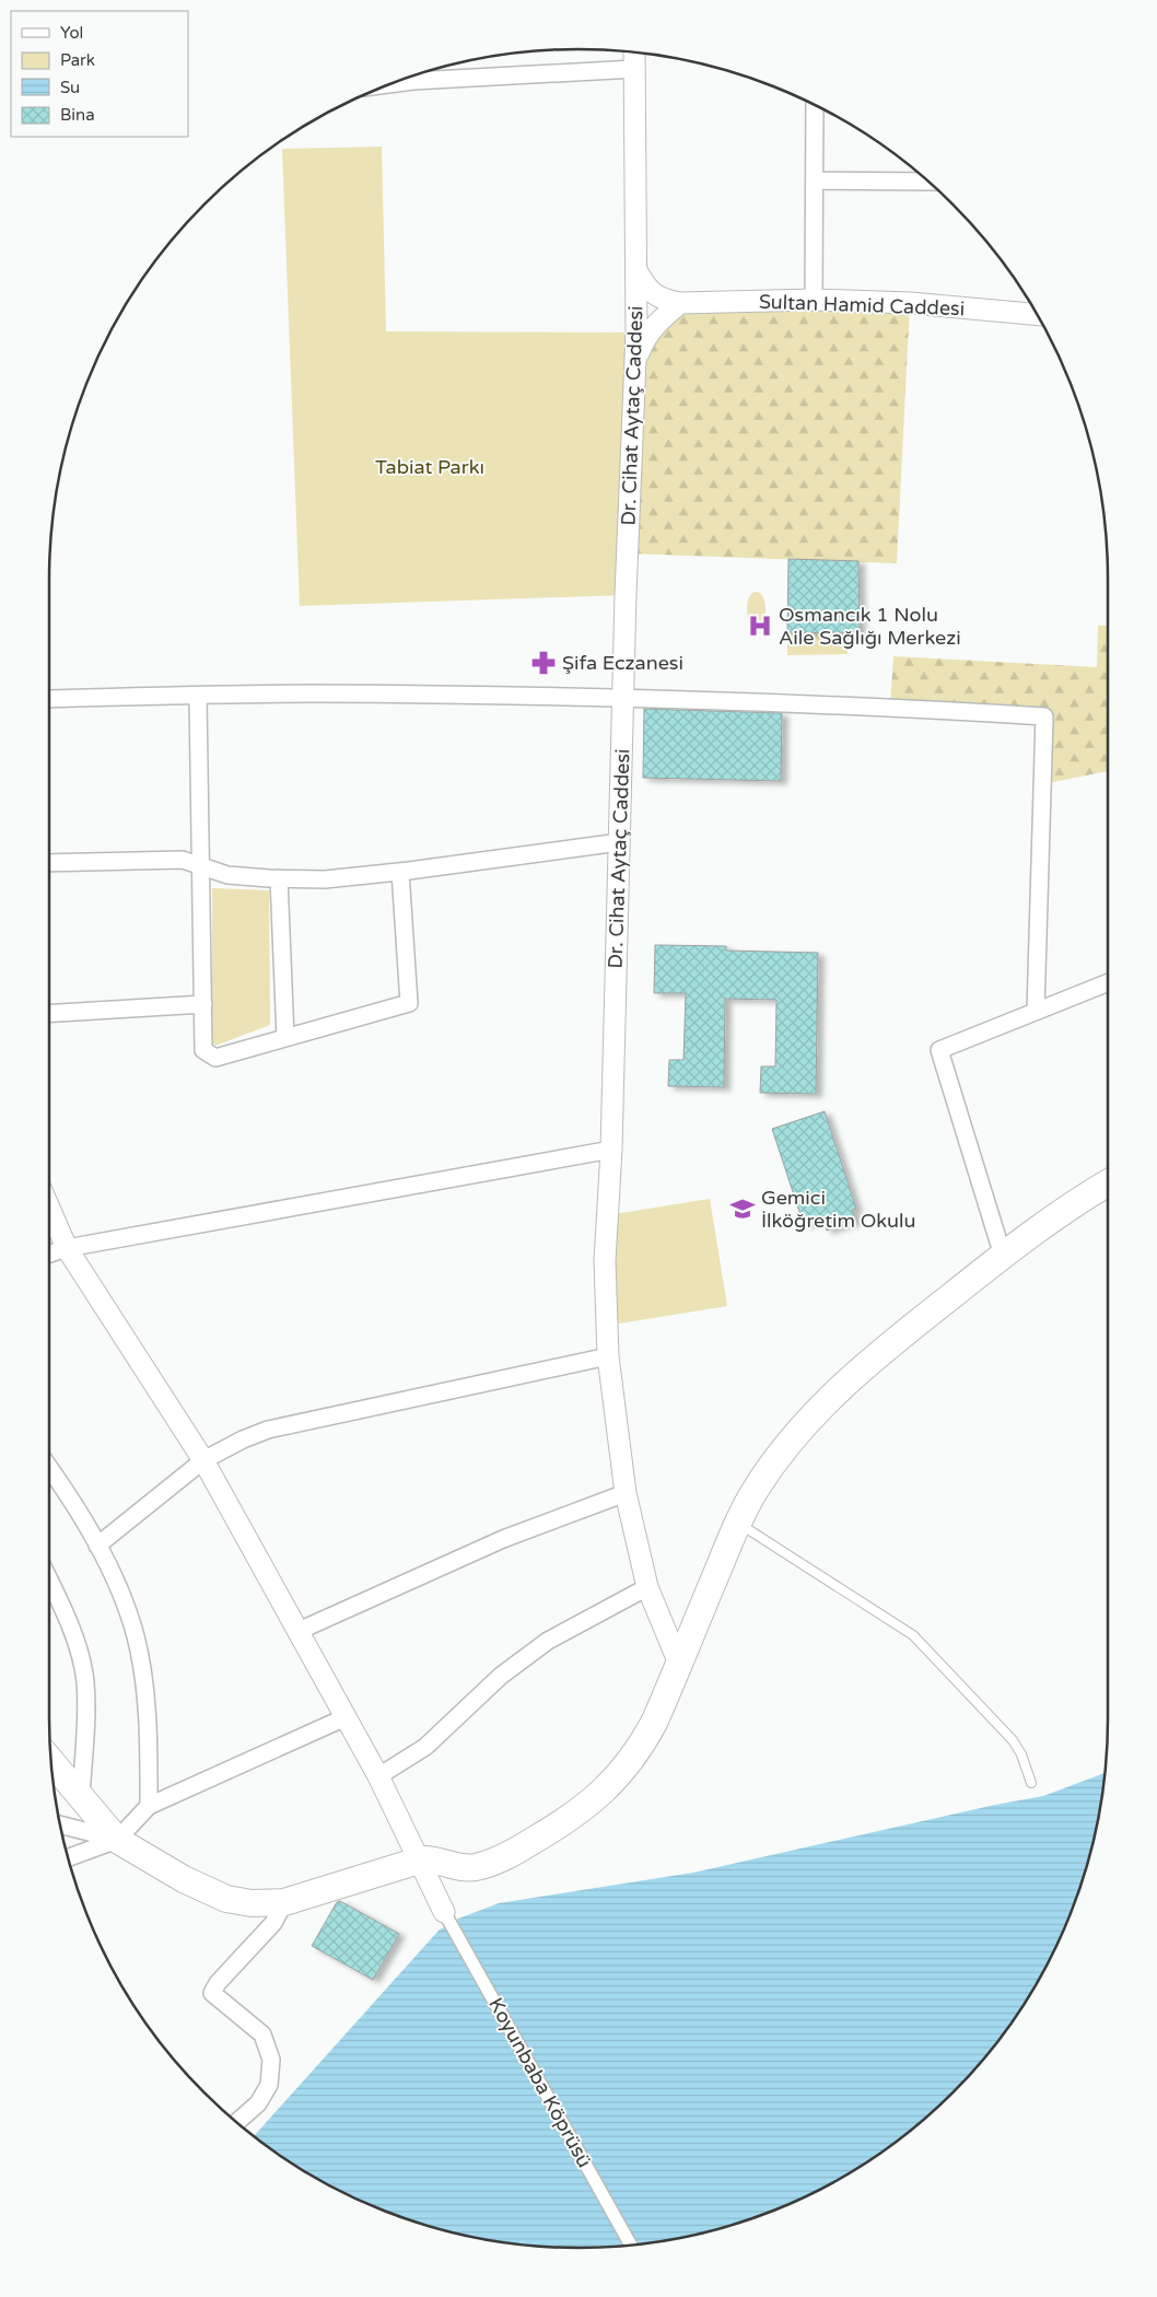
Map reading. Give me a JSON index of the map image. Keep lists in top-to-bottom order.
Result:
{
  "streets": {
    "street": ["Sultan Hamid Caddesi", "Dr. Cihat Aytaç Caddesi", "Koyunbaba Köprüsü"]
  },
  "crossings": [
    ["Sultan Hamid Caddesi", "Dr. Cihat Aytaç Caddesi"]
  ],
  "parks": ["Tabiat Parkı"],
  "places": {
    "hospital": ["Osmancık 1 Nolu Aile Sağlığı Merkezi"],
    "pharmacy": ["Şifa Eczanesi"],
    "school or university": ["Gemici İlköğretim Okulu"]
  },
  "legend": [
    "Yol",
    "Park",
    "Su",
    "Bina"
  ]
}
